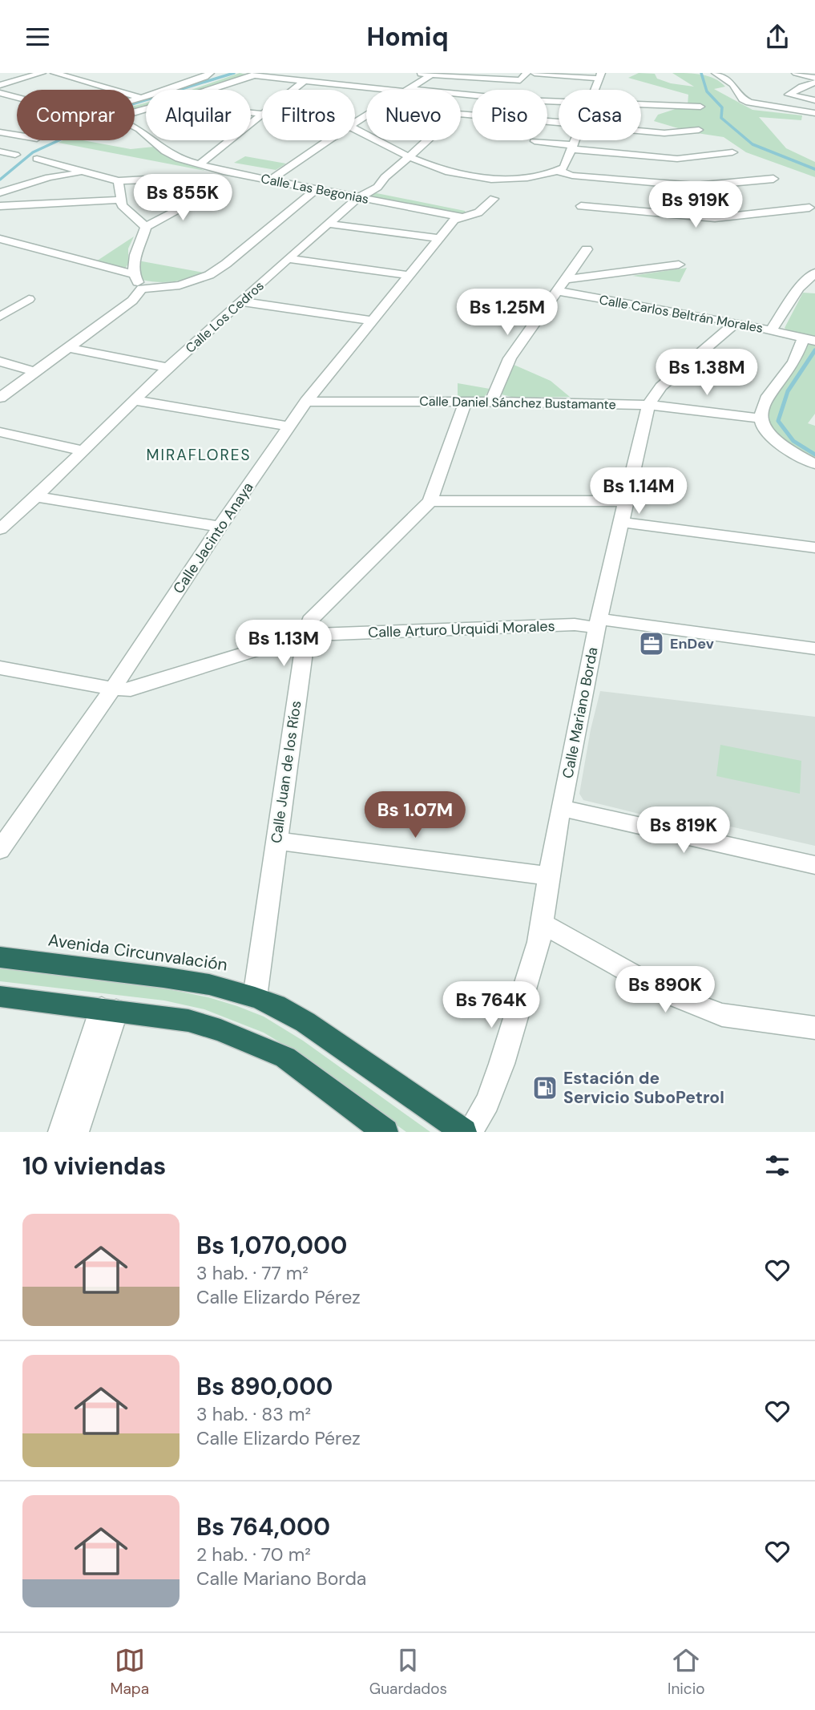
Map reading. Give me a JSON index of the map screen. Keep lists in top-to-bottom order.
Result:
{
  "streets": {
    "highway": ["Avenida Circunvalación"],
    "street": [
      "Calle Las Begonias",
      "Calle Carlos Beltrán Morales",
      "Calle Los Cedros",
      "Calle Daniel Sánchez Bustamante",
      "Calle Jacinto Anaya",
      "Calle Arturo Urquidi Morales",
      "Calle Mariano Borda",
      "Calle Juan de los Ríos"
    ]
  },
  "crossings": [
    ["Calle Las Begonias", "Calle Los Cedros"],
    ["Calle Las Begonias", "Calle Jacinto Anaya"],
    ["Calle Carlos Beltrán Morales", "Calle Mariano Borda"],
    ["Calle Daniel Sánchez Bustamante", "Calle Jacinto Anaya"],
    ["Calle Daniel Sánchez Bustamante", "Calle Mariano Borda"],
    ["Calle Daniel Sánchez Bustamante", "Calle Juan de los Ríos"],
    ["Calle Jacinto Anaya", "Calle Arturo Urquidi Morales"],
    ["Calle Arturo Urquidi Morales", "Calle Mariano Borda"],
    ["Calle Arturo Urquidi Morales", "Calle Juan de los Ríos"],
    ["Calle Juan de los Ríos", "Avenida Circunvalación"]
  ],
  "districts": ["MIRAFLORES"],
  "places": {
    "office": ["EnDev"],
    "fuel station": ["Estación de Servicio SuboPetrol"]
  },
  "page": {
    "header": "Homiq",
    "chip": [
      "Comprar",
      "Alquilar",
      "Filtros",
      "Nuevo",
      "Piso",
      "Casa"
    ],
    "price": [
      "Bs 855K",
      "Bs 919K",
      "Bs 1.25M",
      "Bs 1.38M",
      "Bs 1.14M",
      "Bs 1.13M",
      "Bs 1.07M",
      "Bs 819K",
      "Bs 890K",
      "Bs 764K"
    ],
    "heading": "10 viviendas",
    "list": [
      {
        "name": "Bs 1,070,000",
        "note": "3 hab. · 77 m² · Calle Elizardo Pérez"
      },
      {
        "name": "Bs 890,000",
        "note": "3 hab. · 83 m² · Calle Elizardo Pérez"
      },
      {
        "name": "Bs 764,000",
        "note": "2 hab. · 70 m² · Calle Mariano Borda"
      }
    ],
    "tabs": ["Mapa", "Guardados", "Inicio"]
  }
}
